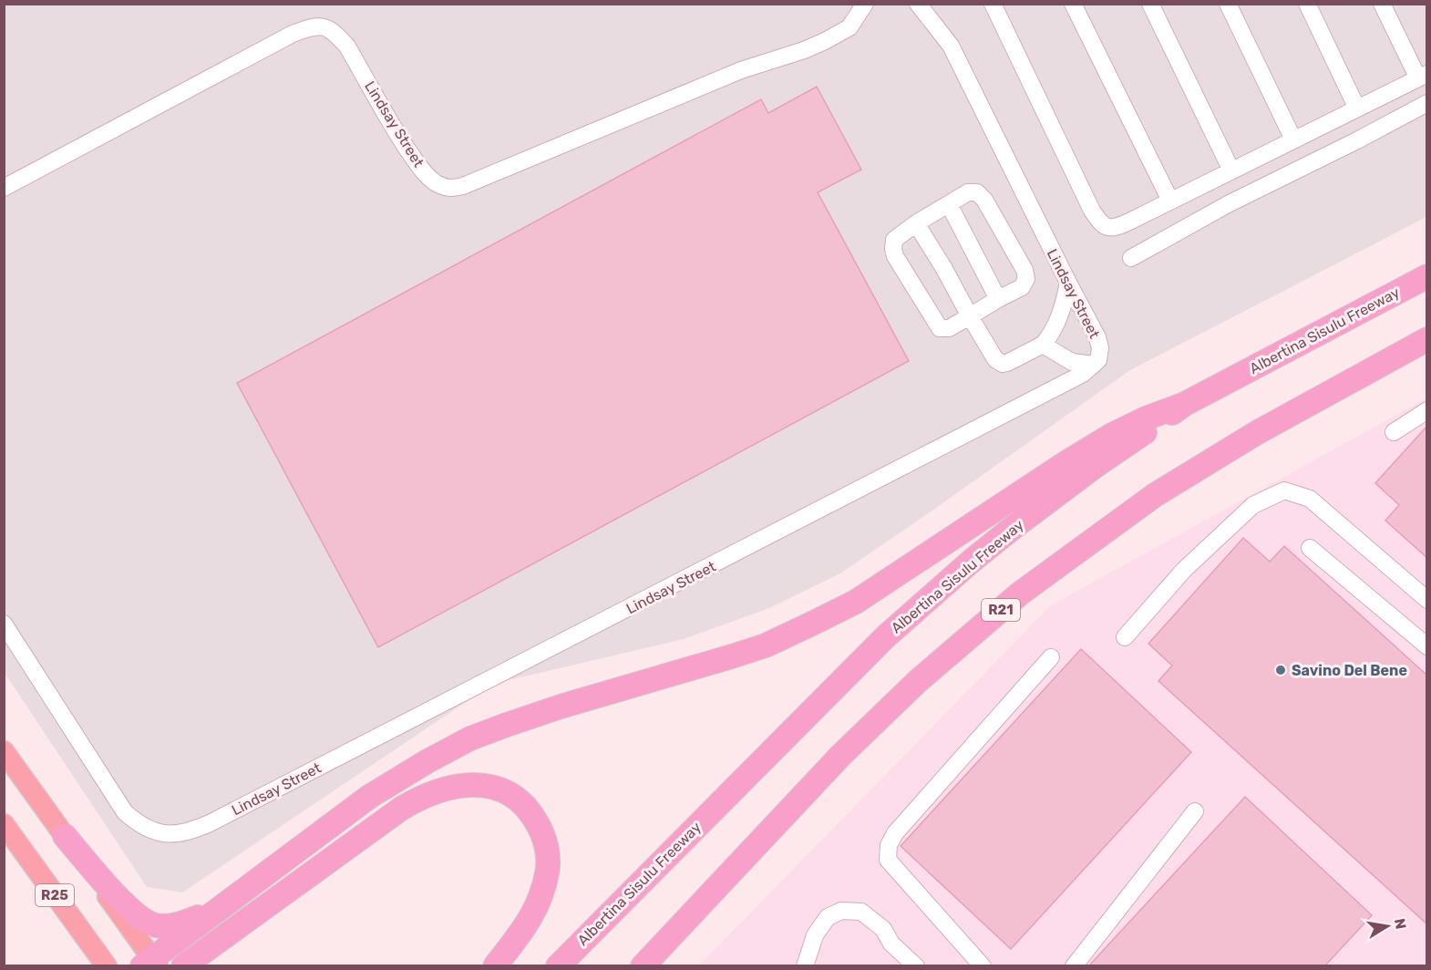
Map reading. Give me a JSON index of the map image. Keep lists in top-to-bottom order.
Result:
{
  "streets": {
    "highway": ["Albertina Sisulu Freeway", "R21"],
    "main road": ["R25"],
    "street": ["Lindsay Street"]
  },
  "places": ["Savino Del Bene"],
  "north": "right"
}
